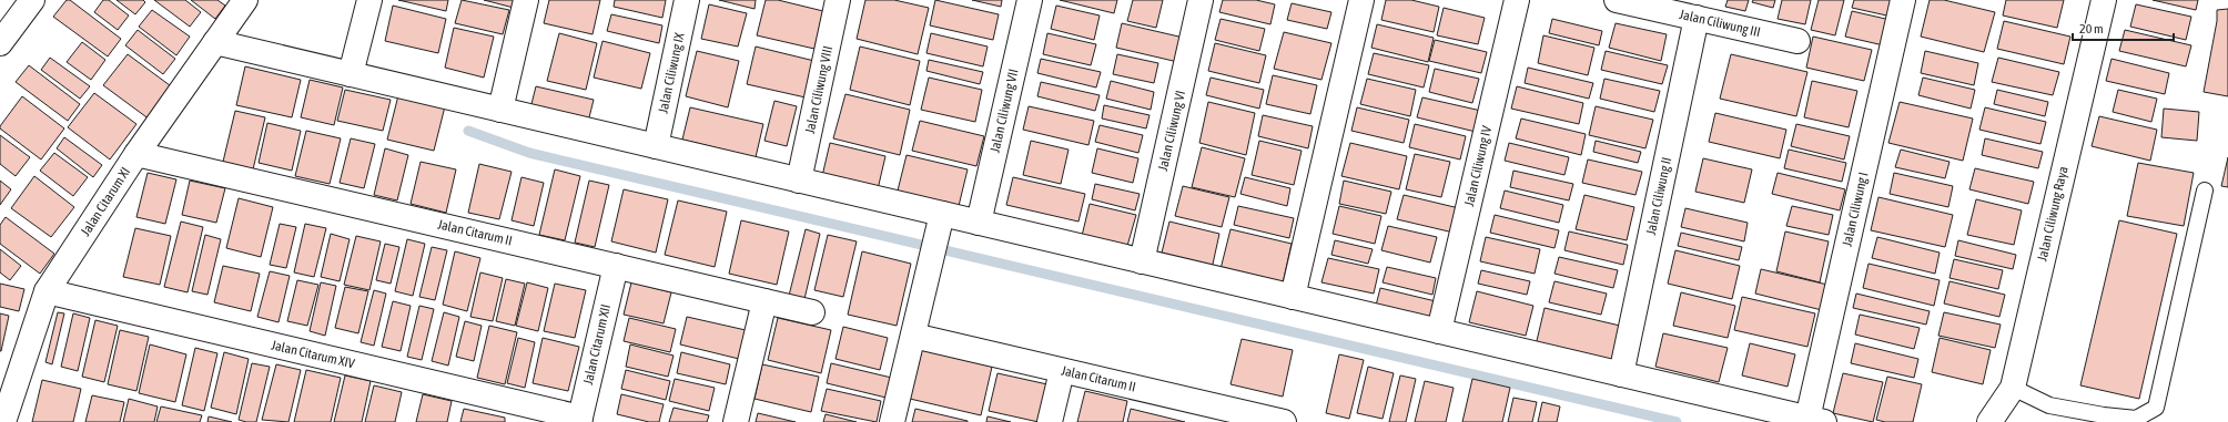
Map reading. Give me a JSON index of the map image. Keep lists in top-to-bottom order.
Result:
{
  "streets": {
    "street": [
      "Jalan Ciliwung III",
      "Jalan Ciliwung IX",
      "Jalan Ciliwung VIII",
      "Jalan Ciliwung VII",
      "Jalan Ciliwung VI",
      "Jalan Ciliwung IV",
      "Jalan Ciliwung II",
      "Jalan Citarum XI",
      "Jalan Ciliwung I",
      "Jalan Ciliwung Raya",
      "Jalan Citarum II",
      "Jalan Citarum XII",
      "Jalan Citarum XIV"
    ]
  },
  "crossings": [
    ["Jalan Ciliwung III", "Jalan Ciliwung II"],
    ["Jalan Citarum XI", "Jalan Citarum II"],
    ["Jalan Citarum XI", "Jalan Citarum XIV"],
    ["Jalan Citarum II", "Jalan Citarum XII"],
    ["Jalan Citarum XII", "Jalan Citarum XIV"]
  ],
  "scale_bar": "20 m"
}
